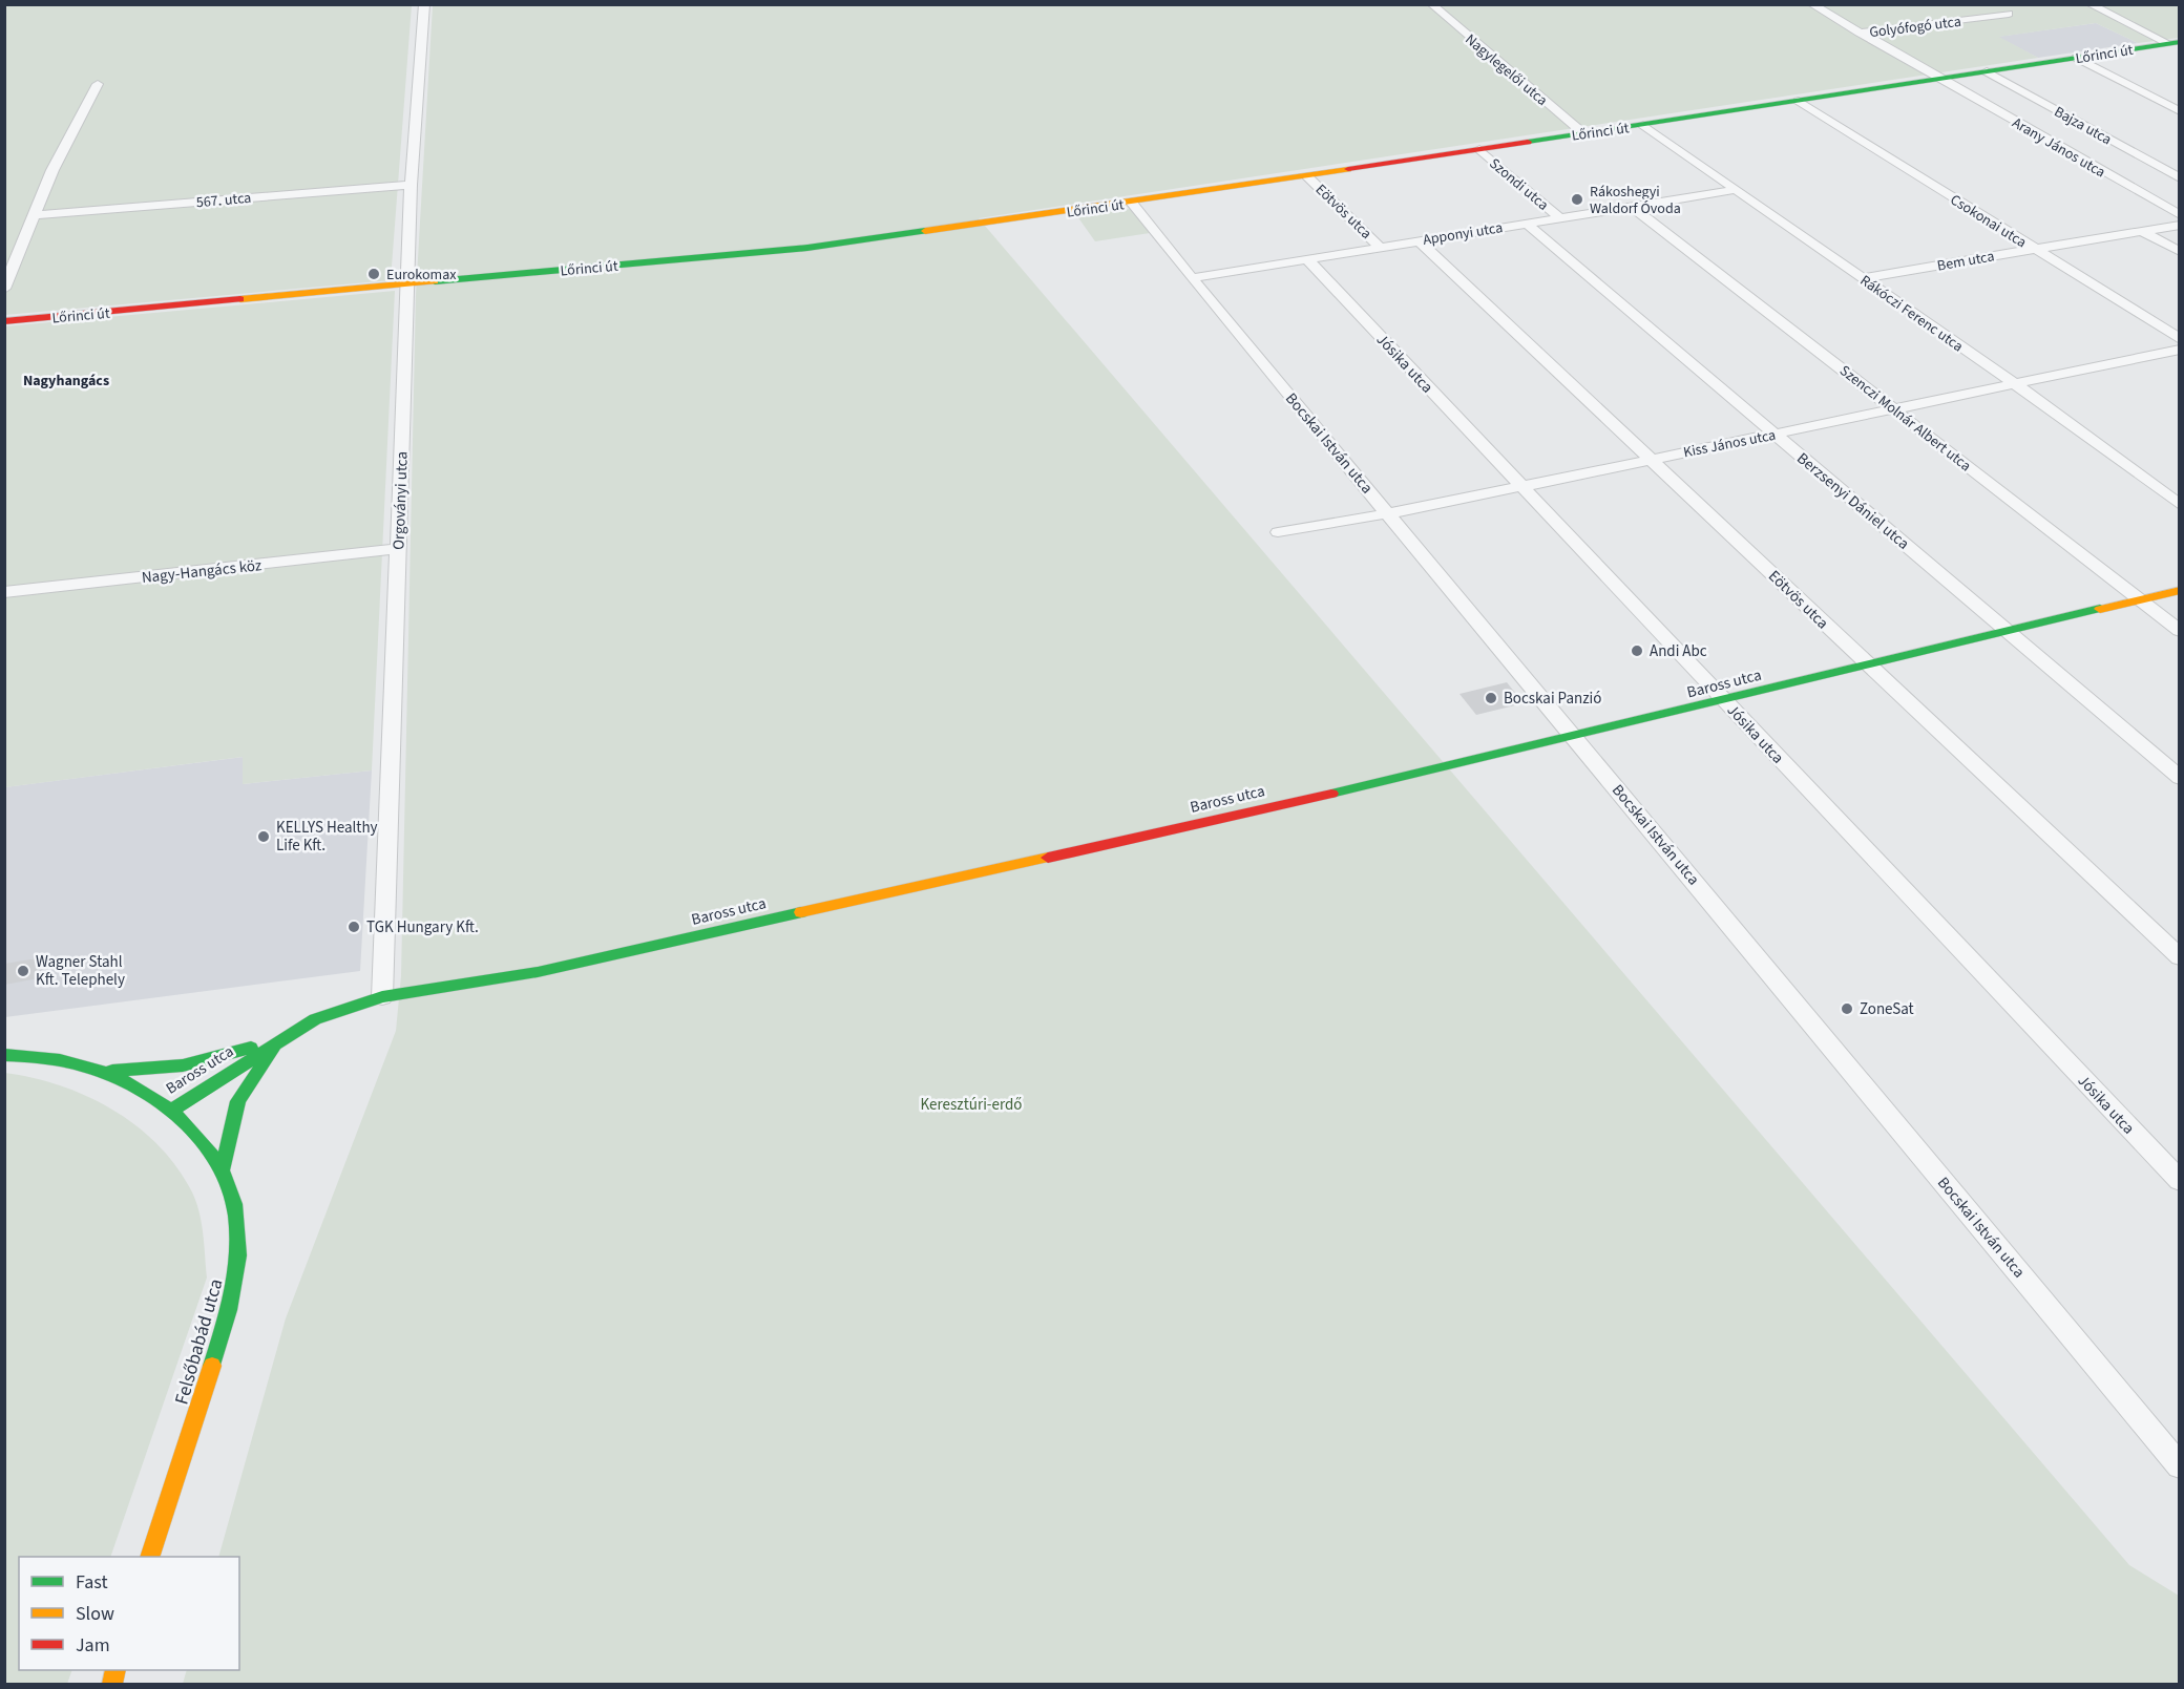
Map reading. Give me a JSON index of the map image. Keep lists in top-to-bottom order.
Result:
{
  "streets": {
    "street": [
      "Golyófogó utca",
      "Lőrinci út",
      "Nagylegelői utca",
      "Bajza utca",
      "Arany János utca",
      "Szondi utca",
      "567. utca",
      "Eötvös utca",
      "Csokonai utca",
      "Apponyi utca",
      "Bem utca",
      "Rákóczi Ferenc utca",
      "Jósika utca",
      "Szenczi Molnár Albert utca",
      "Bocskai István utca",
      "Kiss János utca",
      "Orgoványi utca",
      "Berzsenyi Dániel utca",
      "Nagy-Hangács köz",
      "Baross utca",
      "Felsőbabád utca"
    ]
  },
  "crossings": [
    ["Golyófogó utca", "Arany János utca"],
    ["Lőrinci út", "Nagylegelői utca"],
    ["Lőrinci út", "Bajza utca"],
    ["Lőrinci út", "Arany János utca"],
    ["Lőrinci út", "Szondi utca"],
    ["Lőrinci út", "Eötvös utca"],
    ["Lőrinci út", "Csokonai utca"],
    ["Lőrinci út", "Rákóczi Ferenc utca"],
    ["Lőrinci út", "Bocskai István utca"],
    ["Lőrinci út", "Orgoványi utca"],
    ["Szondi utca", "Apponyi utca"],
    ["567. utca", "Orgoványi utca"],
    ["Eötvös utca", "Apponyi utca"],
    ["Eötvös utca", "Kiss János utca"],
    ["Eötvös utca", "Baross utca"],
    ["Csokonai utca", "Bem utca"],
    ["Apponyi utca", "Rákóczi Ferenc utca"],
    ["Apponyi utca", "Jósika utca"],
    ["Apponyi utca", "Szenczi Molnár Albert utca"],
    ["Apponyi utca", "Bocskai István utca"],
    ["Apponyi utca", "Berzsenyi Dániel utca"],
    ["Bem utca", "Rákóczi Ferenc utca"],
    ["Rákóczi Ferenc utca", "Kiss János utca"],
    ["Jósika utca", "Kiss János utca"],
    ["Jósika utca", "Baross utca"],
    ["Szenczi Molnár Albert utca", "Kiss János utca"],
    ["Szenczi Molnár Albert utca", "Baross utca"],
    ["Bocskai István utca", "Kiss János utca"],
    ["Bocskai István utca", "Baross utca"],
    ["Kiss János utca", "Berzsenyi Dániel utca"],
    ["Orgoványi utca", "Nagy-Hangács köz"],
    ["Orgoványi utca", "Baross utca"],
    ["Berzsenyi Dániel utca", "Baross utca"],
    ["Baross utca", "Felsőbabád utca"]
  ],
  "districts": ["Nagyhangács"],
  "parks": ["Keresztúri-erdő"],
  "places": [
    "Rákoshegyi Waldorf Óvoda",
    "Eurokomax",
    "Andi Abc",
    "Bocskai Panzió",
    "KELLYS Healthy Life Kft.",
    "TGK Hungary Kft.",
    "Wagner Stahl Kft. Telephely",
    "ZoneSat"
  ],
  "legend": ["Fast", "Slow", "Jam"]
}
